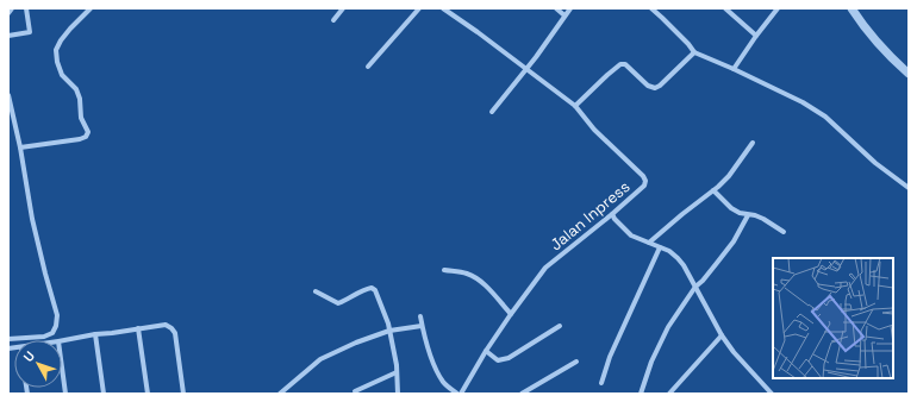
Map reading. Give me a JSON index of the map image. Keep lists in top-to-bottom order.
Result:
{
  "streets": {
    "street": ["Jalan Inpress"]
  },
  "north": "top left"
}
